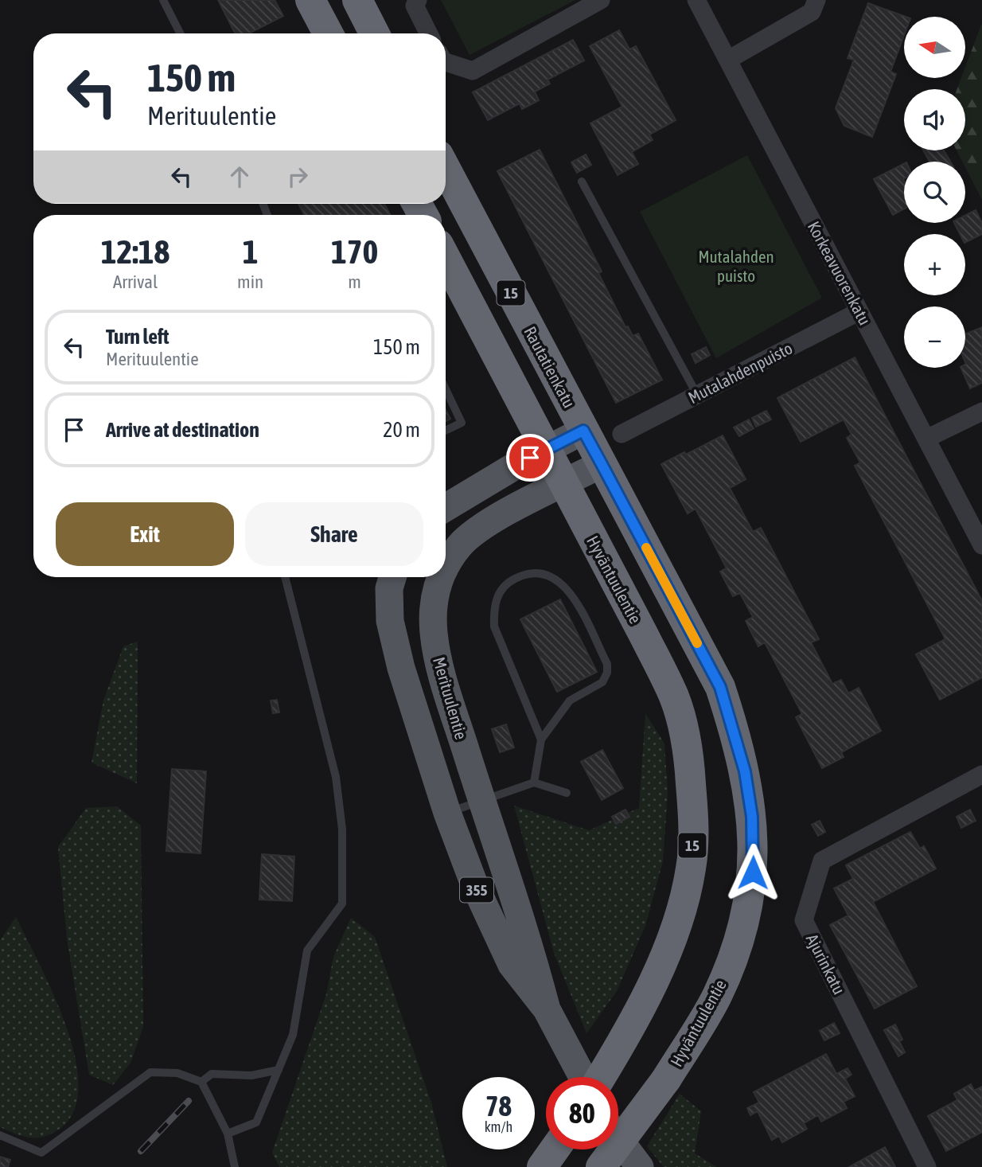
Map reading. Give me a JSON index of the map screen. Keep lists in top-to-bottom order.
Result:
{
  "streets": {
    "highway": ["15", "Rautatienkatu", "Hyväntuulentie"],
    "main road": ["Merituulentie", "355"],
    "street": ["Korkeavuorenkatu", "Mutalahdenpuisto", "Ajurinkatu"]
  },
  "crossings": [
    ["Korkeavuorenkatu", "Mutalahdenpuisto"],
    ["15", "Hyväntuulentie"],
    ["Rautatienkatu", "Hyväntuulentie"],
    ["Hyväntuulentie", "Merituulentie"]
  ],
  "parks": ["Mutalahden puisto"],
  "north": "left",
  "page": {
    "map_buttons": ["+", "−"],
    "turn": ["150 m", "Merituulentie"],
    "eta": [
      "12:18",
      "Arrival",
      "1",
      "min",
      "170",
      "m"
    ],
    "list": [
      {
        "name": "Turn left",
        "note": "Merituulentie",
        "value": "150 m"
      },
      {
        "name": "Arrive at destination",
        "value": "20 m"
      }
    ],
    "buttons": ["Exit", "Share"],
    "speed": "78 km/h",
    "limit": "80"
  }
}
